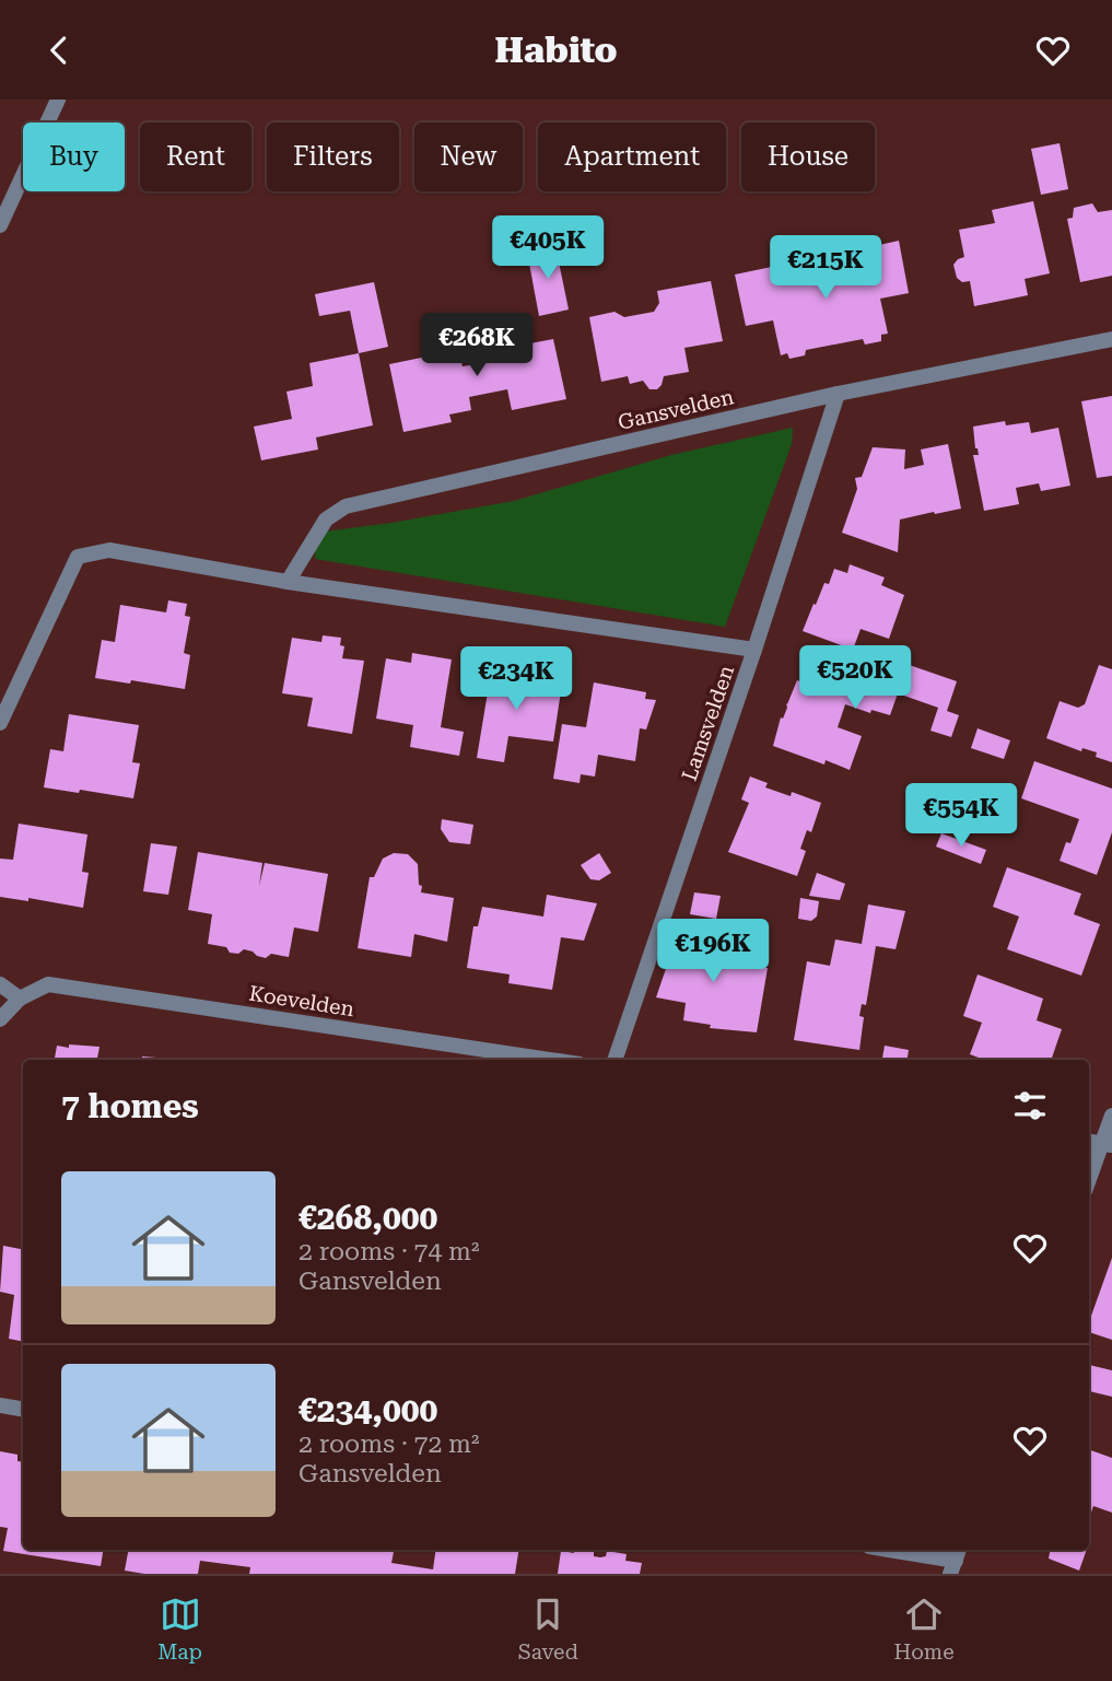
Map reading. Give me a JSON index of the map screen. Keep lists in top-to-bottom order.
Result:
{
  "streets": {
    "street": ["Gansvelden", "Lamsvelden", "Koevelden"]
  },
  "crossings": [
    ["Gansvelden", "Lamsvelden"]
  ],
  "page": {
    "header": "Habito",
    "chip": [
      "Buy",
      "Rent",
      "Filters",
      "New",
      "Apartment",
      "House"
    ],
    "price": [
      "€405K",
      "€215K",
      "€268K",
      "€520K",
      "€234K",
      "€554K",
      "€196K"
    ],
    "heading": "7 homes",
    "list": [
      {
        "name": "€268,000",
        "note": "2 rooms · 74 m² · Gansvelden"
      },
      {
        "name": "€234,000",
        "note": "2 rooms · 72 m² · Gansvelden"
      }
    ],
    "tabs": ["Map", "Saved", "Home"]
  }
}
